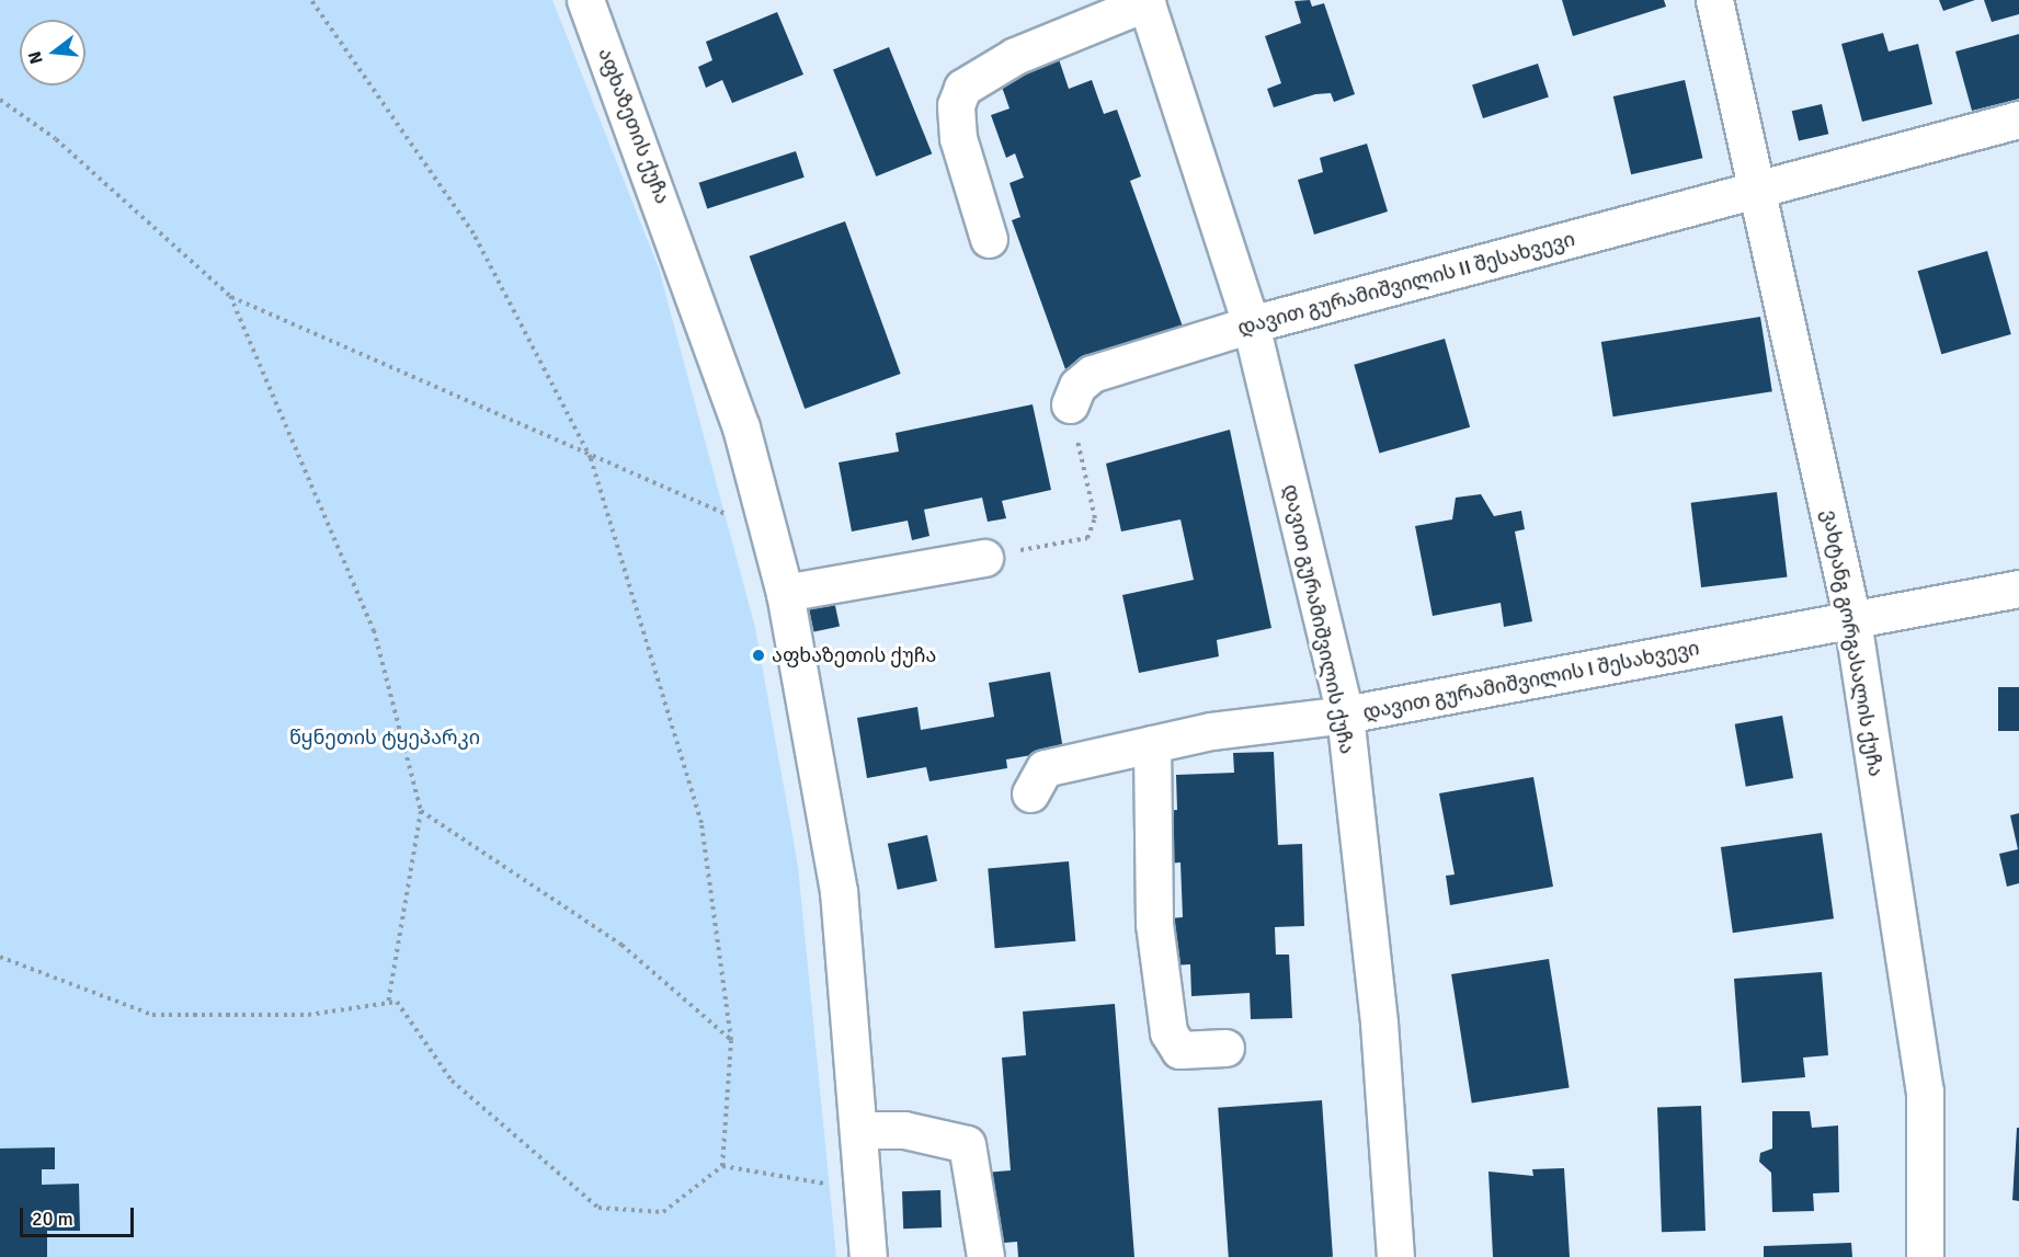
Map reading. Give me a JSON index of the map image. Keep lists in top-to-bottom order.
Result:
{
  "streets": {
    "street": [
      "აფხაზეთის ქუჩა",
      "დავით გურამიშვილის II შესახვევი",
      "დავით გურამიშვილის ქუჩა",
      "ვახტანგ გორგასალის ქუჩა",
      "დავით გურამიშვილის I შესახვევი"
    ]
  },
  "crossings": [
    ["დავით გურამიშვილის II შესახვევი", "დავით გურამიშვილის ქუჩა"],
    ["დავით გურამიშვილის II შესახვევი", "ვახტანგ გორგასალის ქუჩა"],
    ["დავით გურამიშვილის ქუჩა", "დავით გურამიშვილის I შესახვევი"],
    ["ვახტანგ გორგასალის ქუჩა", "დავით გურამიშვილის I შესახვევი"]
  ],
  "parks": ["წყნეთის ტყეპარკი"],
  "places": ["აფხაზეთის ქუჩა"],
  "scale_bar": "20 m",
  "north": "left"
}
